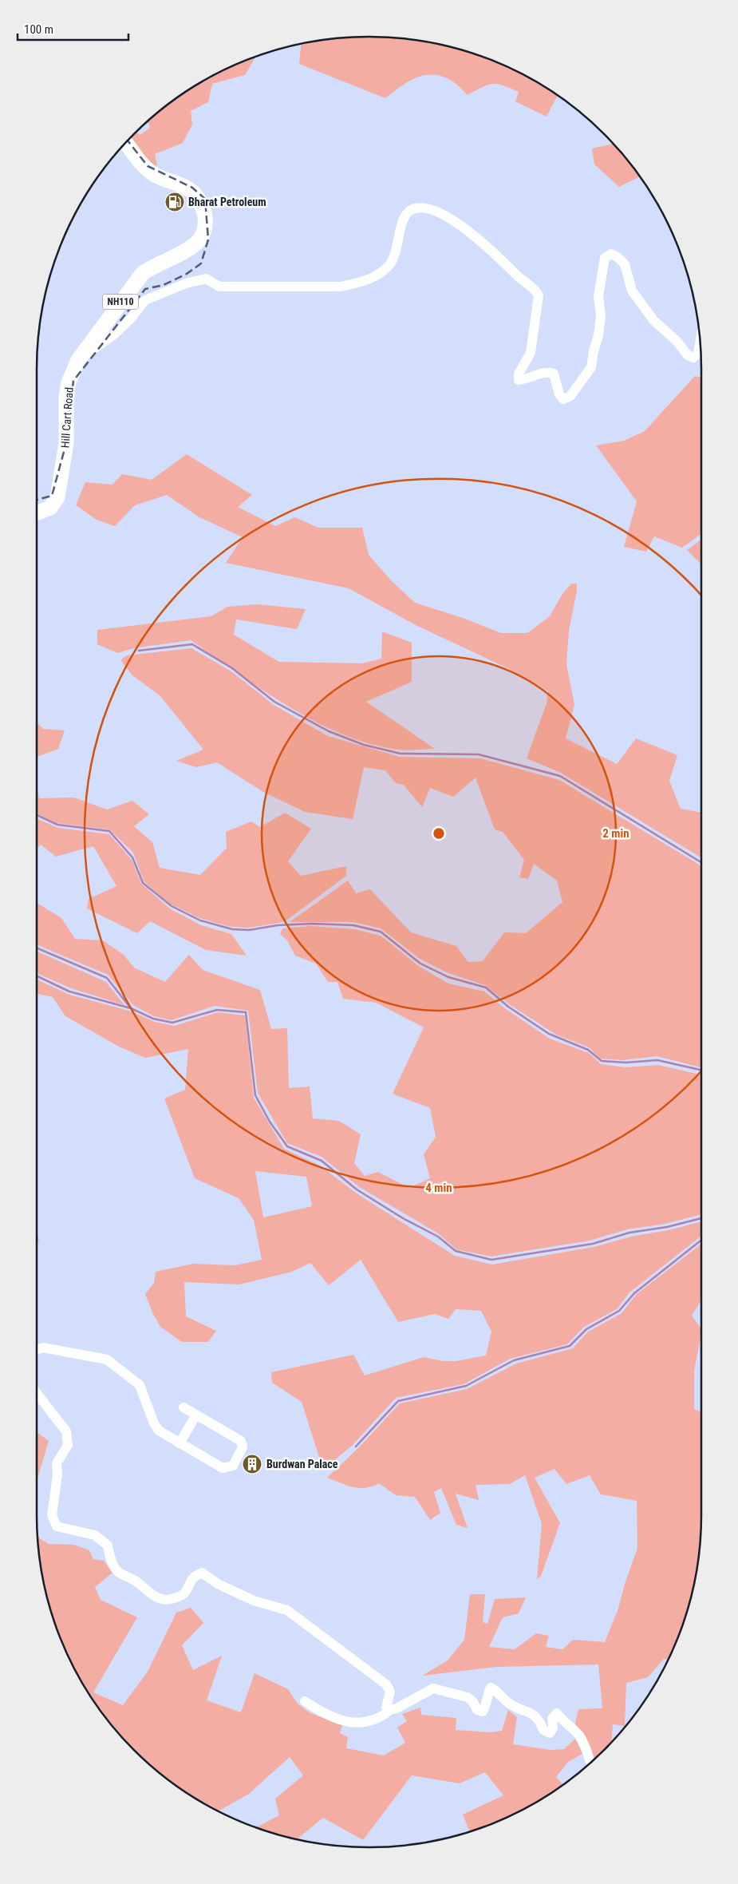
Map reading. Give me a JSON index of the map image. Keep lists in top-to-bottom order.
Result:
{
  "streets": {
    "highway": ["NH110", "Hill Cart Road"]
  },
  "places": {
    "fuel station": ["Bharat Petroleum"],
    "building": ["Burdwan Palace"]
  },
  "scale_bar": "100 m",
  "rings": ["2 min", "4 min"]
}
